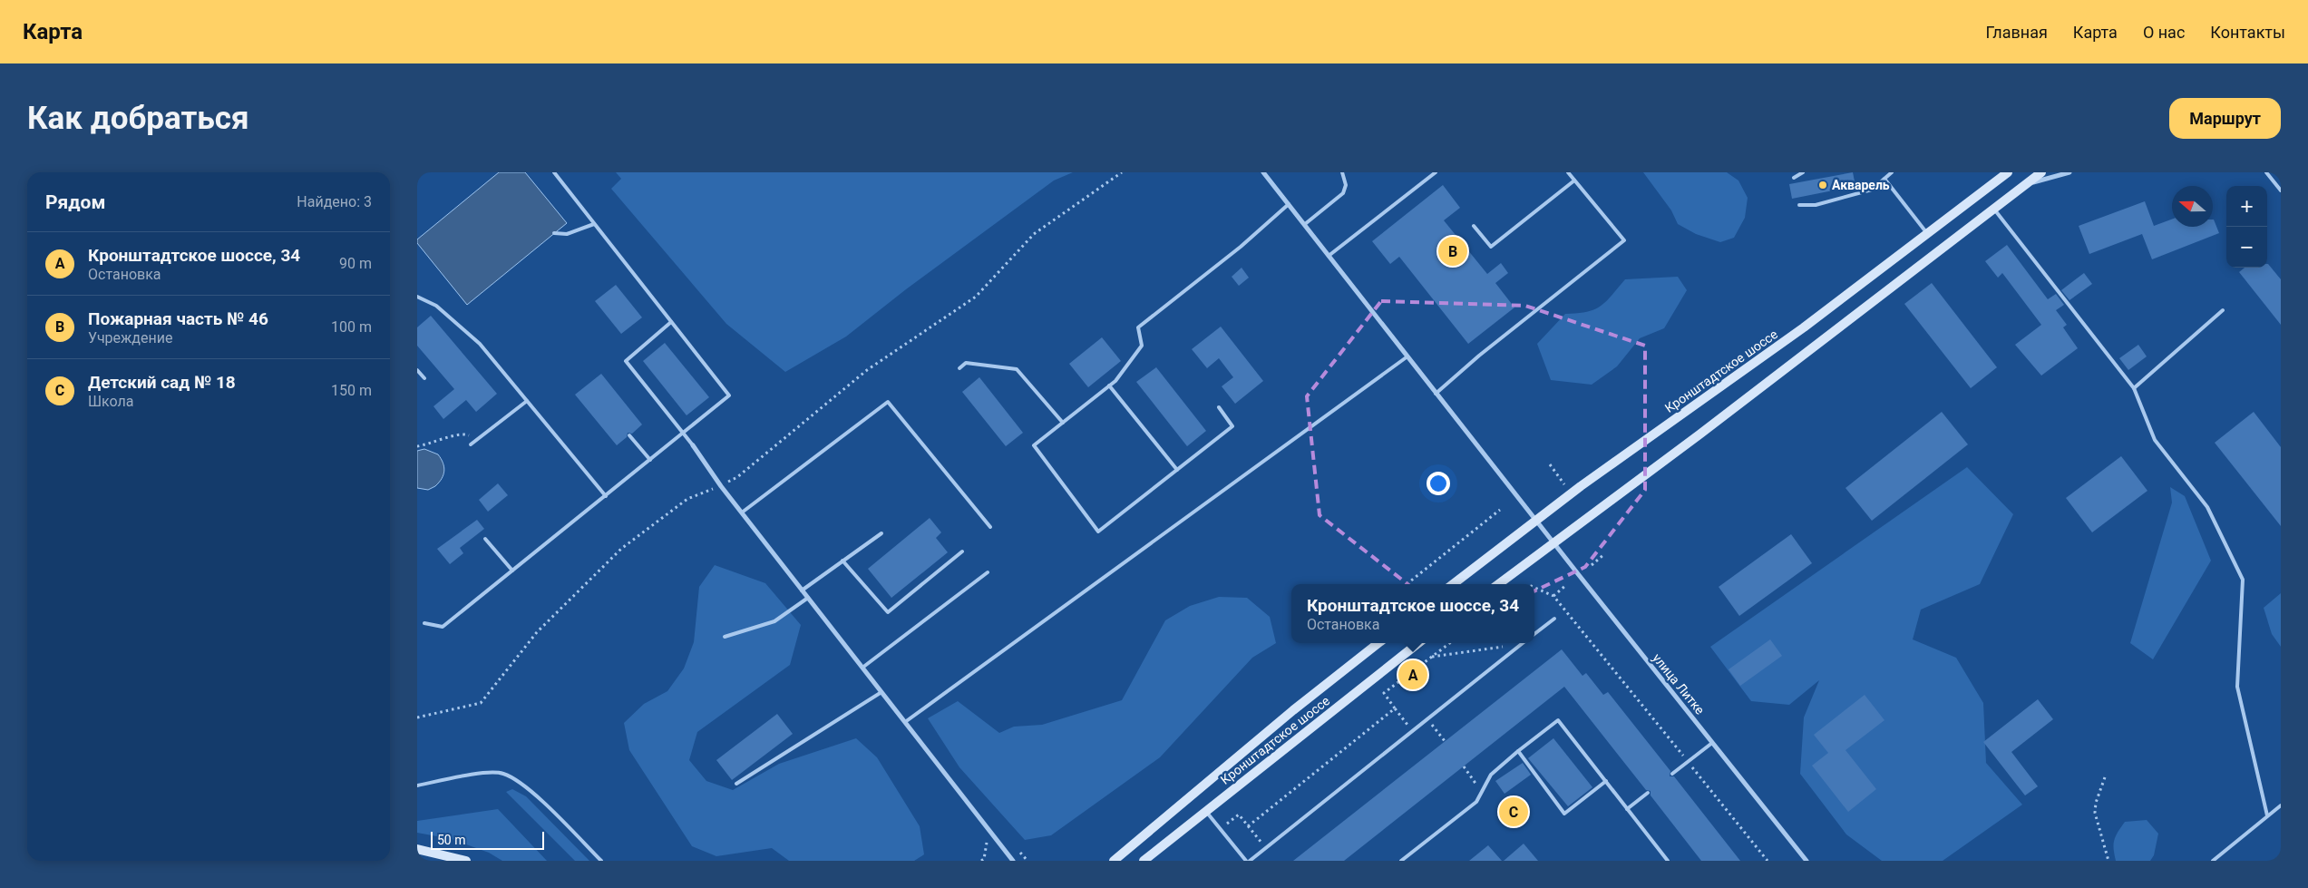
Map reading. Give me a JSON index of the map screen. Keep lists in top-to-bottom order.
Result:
{
  "streets": {
    "main road": ["Кронштадтское шоссе"],
    "street": ["улица Литке"]
  },
  "crossings": [
    ["Кронштадтское шоссе", "улица Литке"]
  ],
  "places": ["Акварель"],
  "scale_bar": "50 m",
  "north": "left",
  "page": {
    "header": "Карта",
    "nav": [
      "Главная",
      "Карта",
      "О нас",
      "Контакты"
    ],
    "buttons": "Маршрут",
    "title": "Как добраться",
    "heading": ["Рядом", "Найдено: 3"],
    "map_buttons": ["+", "−"],
    "list": [
      {
        "mark": "A",
        "name": "Кронштадтское шоссе, 34",
        "note": "Остановка",
        "value": "90 m"
      },
      {
        "mark": "B",
        "name": "Пожарная часть № 46",
        "note": "Учреждение",
        "value": "100 m"
      },
      {
        "mark": "C",
        "name": "Детский сад № 18",
        "note": "Школа",
        "value": "150 m"
      }
    ],
    "pins": ["B", "A", "C"],
    "popup": ["Кронштадтское шоссе, 34", "Остановка"],
    "scale": "50 m"
  }
}
